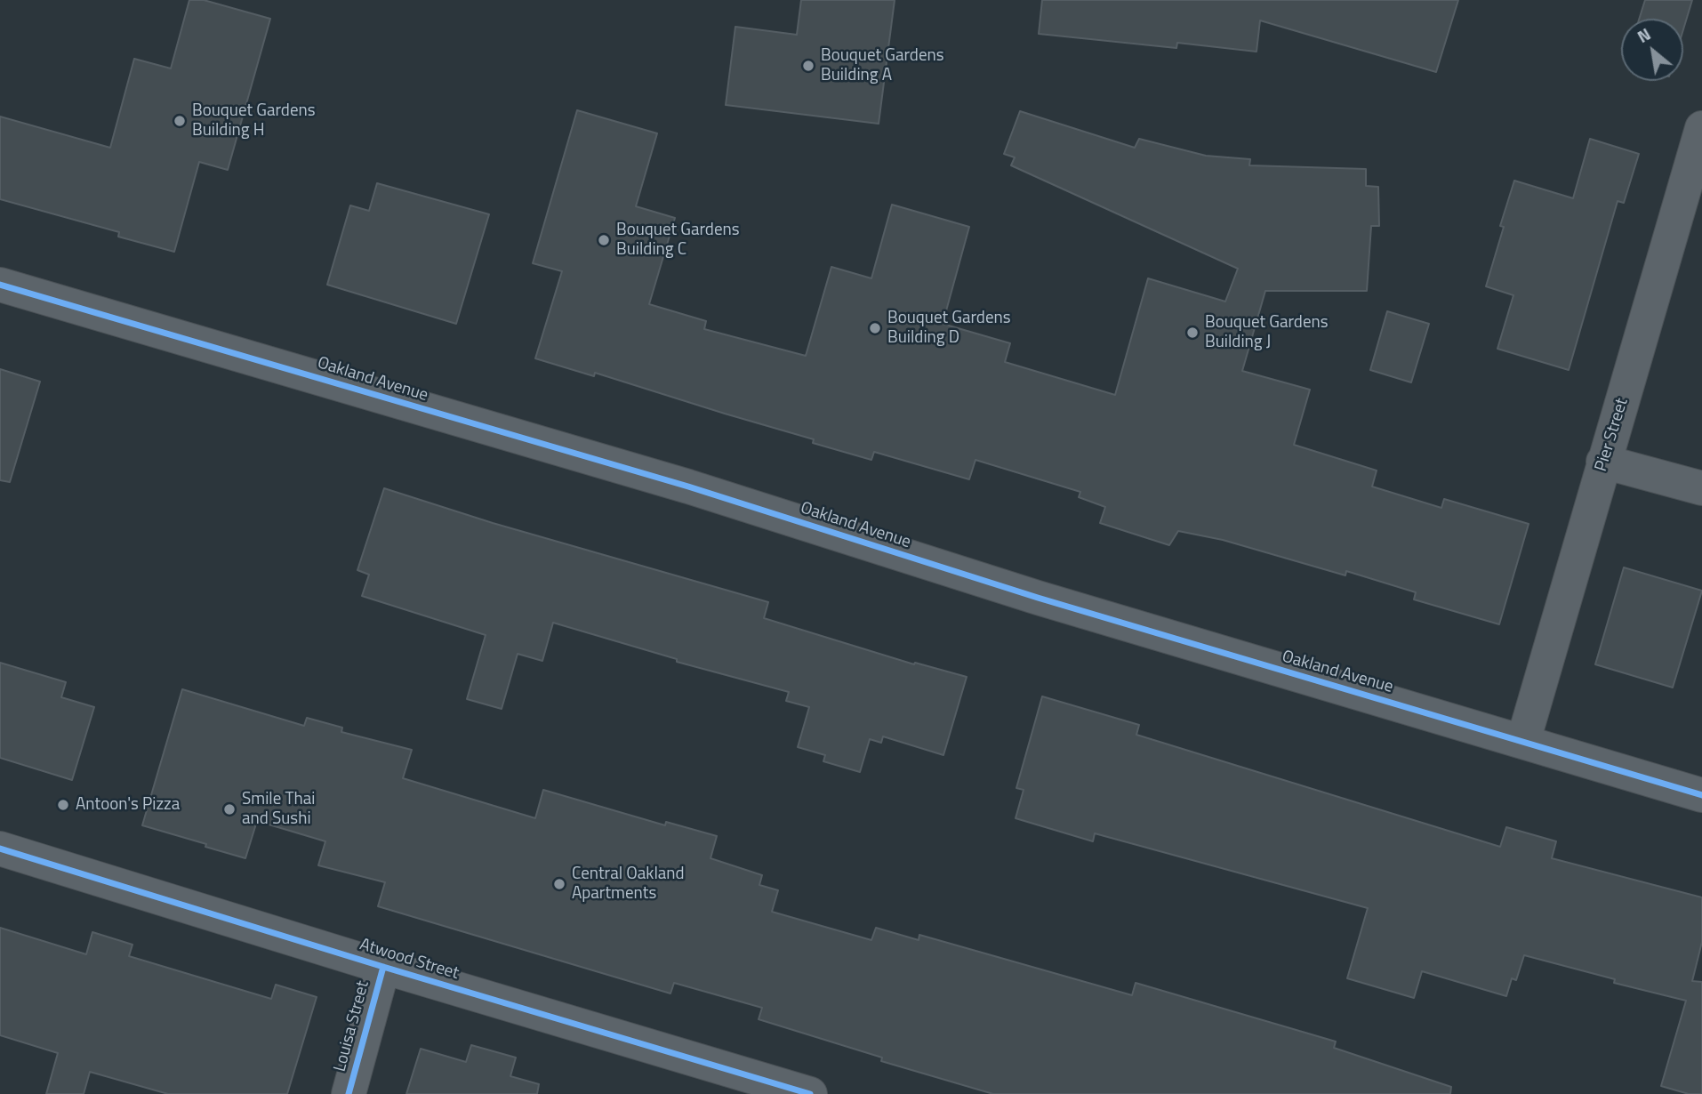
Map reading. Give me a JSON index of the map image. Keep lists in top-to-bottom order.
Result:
{
  "streets": {
    "street": [
      "Oakland Avenue",
      "Pier Street",
      "Atwood Street",
      "Louisa Street"
    ]
  },
  "crossings": [
    ["Oakland Avenue", "Pier Street"],
    ["Atwood Street", "Louisa Street"]
  ],
  "places": [
    "Bouquet Gardens Building A",
    "Bouquet Gardens Building H",
    "Bouquet Gardens Building C",
    "Bouquet Gardens Building D",
    "Bouquet Gardens Building J",
    "Antoon's Pizza",
    "Smile Thai and Sushi",
    "Central Oakland Apartments"
  ],
  "north": "top left"
}
